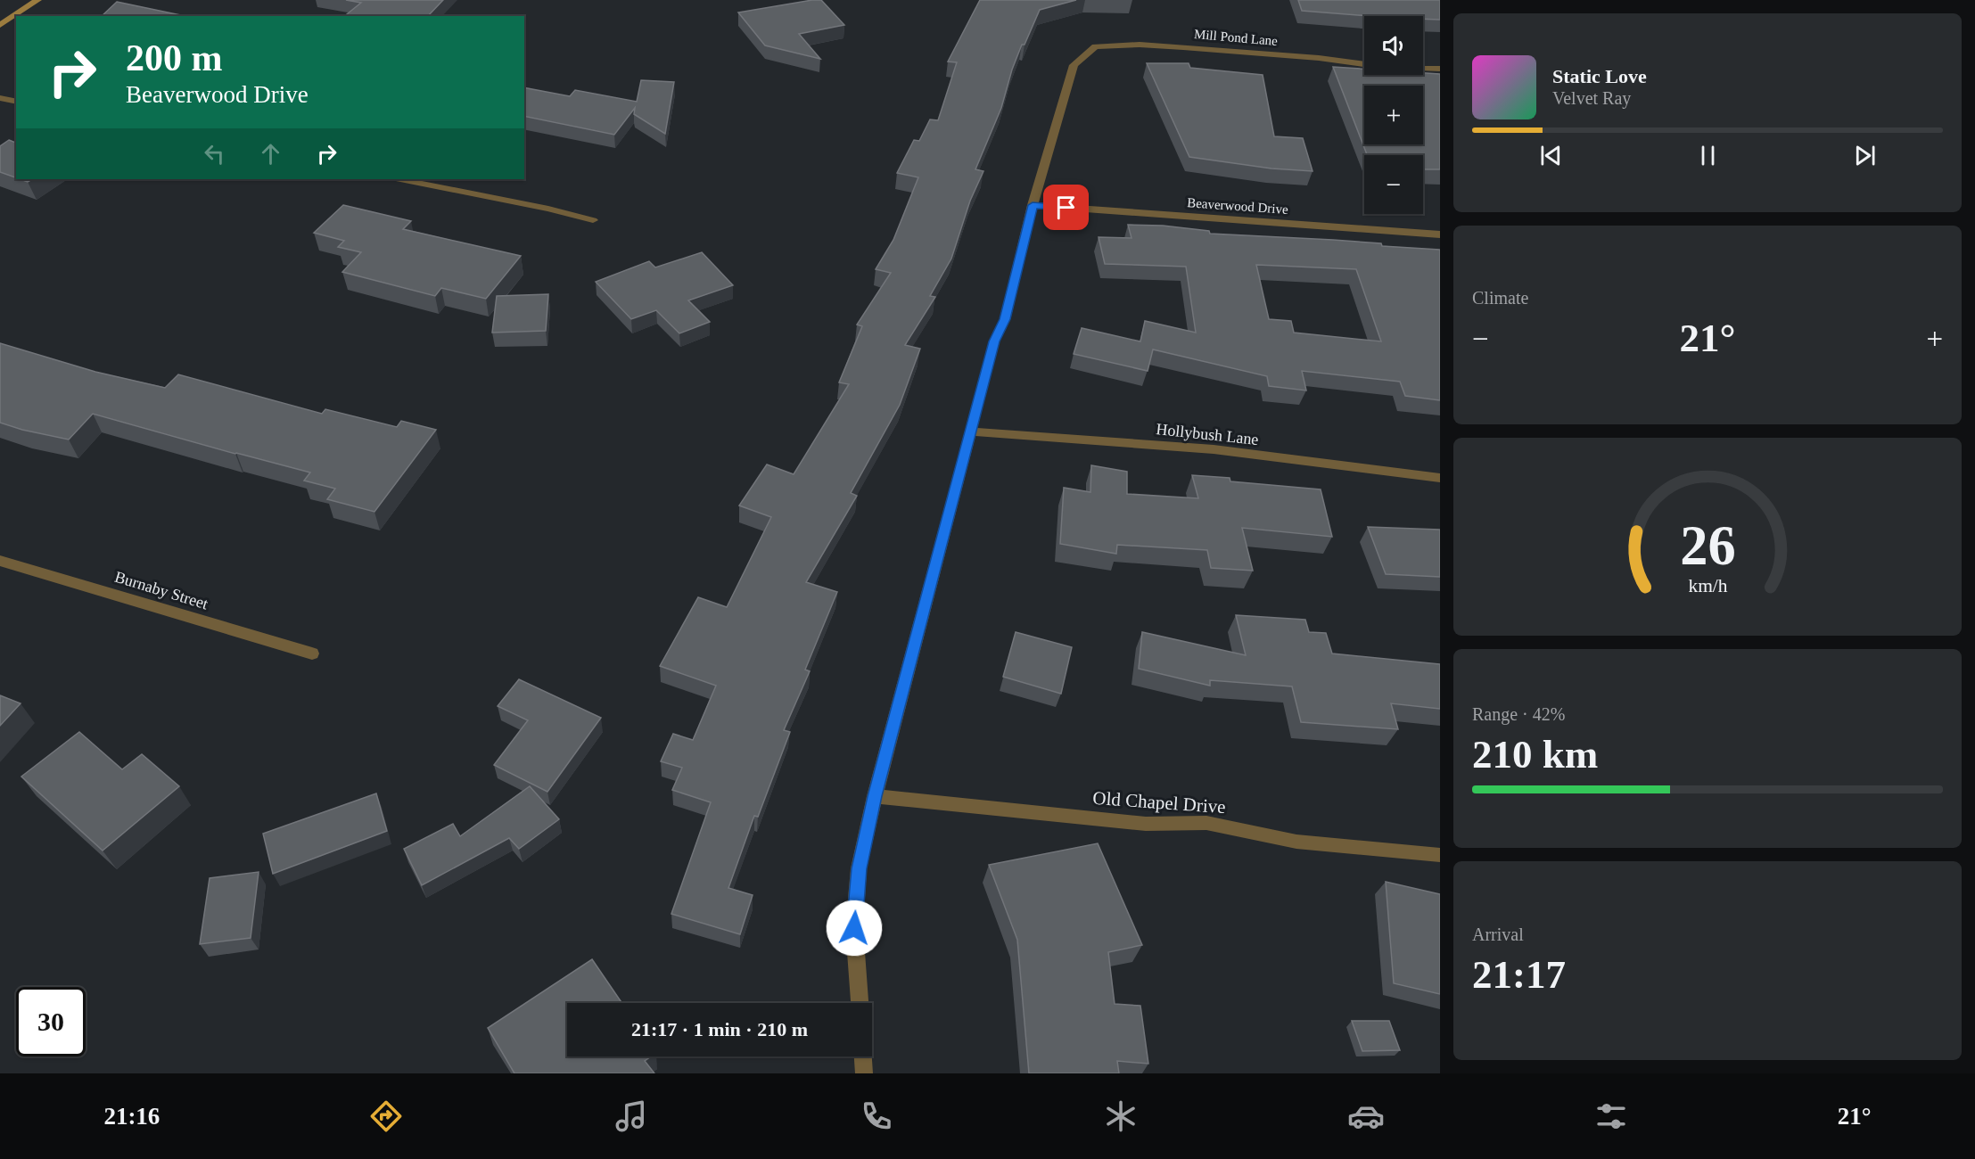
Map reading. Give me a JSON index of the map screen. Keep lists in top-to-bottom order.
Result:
{
  "streets": {
    "street": [
      "Mill Pond Lane",
      "Beaverwood Drive",
      "Hollybush Lane",
      "Burnaby Street",
      "Old Chapel Drive"
    ]
  },
  "crossings": [
    ["Mill Pond Lane", "Beaverwood Drive"]
  ],
  "page": {
    "map_buttons": ["+", "−"],
    "turn": ["200 m", "Beaverwood Drive"],
    "song": ["Static Love", "Velvet Ray"],
    "tile": [
      "Climate",
      ["Range · 42%", "210 km"],
      ["Arrival", "21:17"]
    ],
    "heat": ["−", "21°", "+"],
    "limit": "30",
    "trip": "21:17 · 1 min · 210 m",
    "tabs": ["21:16", "21°"],
    "gauge": ["26", "km/h"]
  }
}
